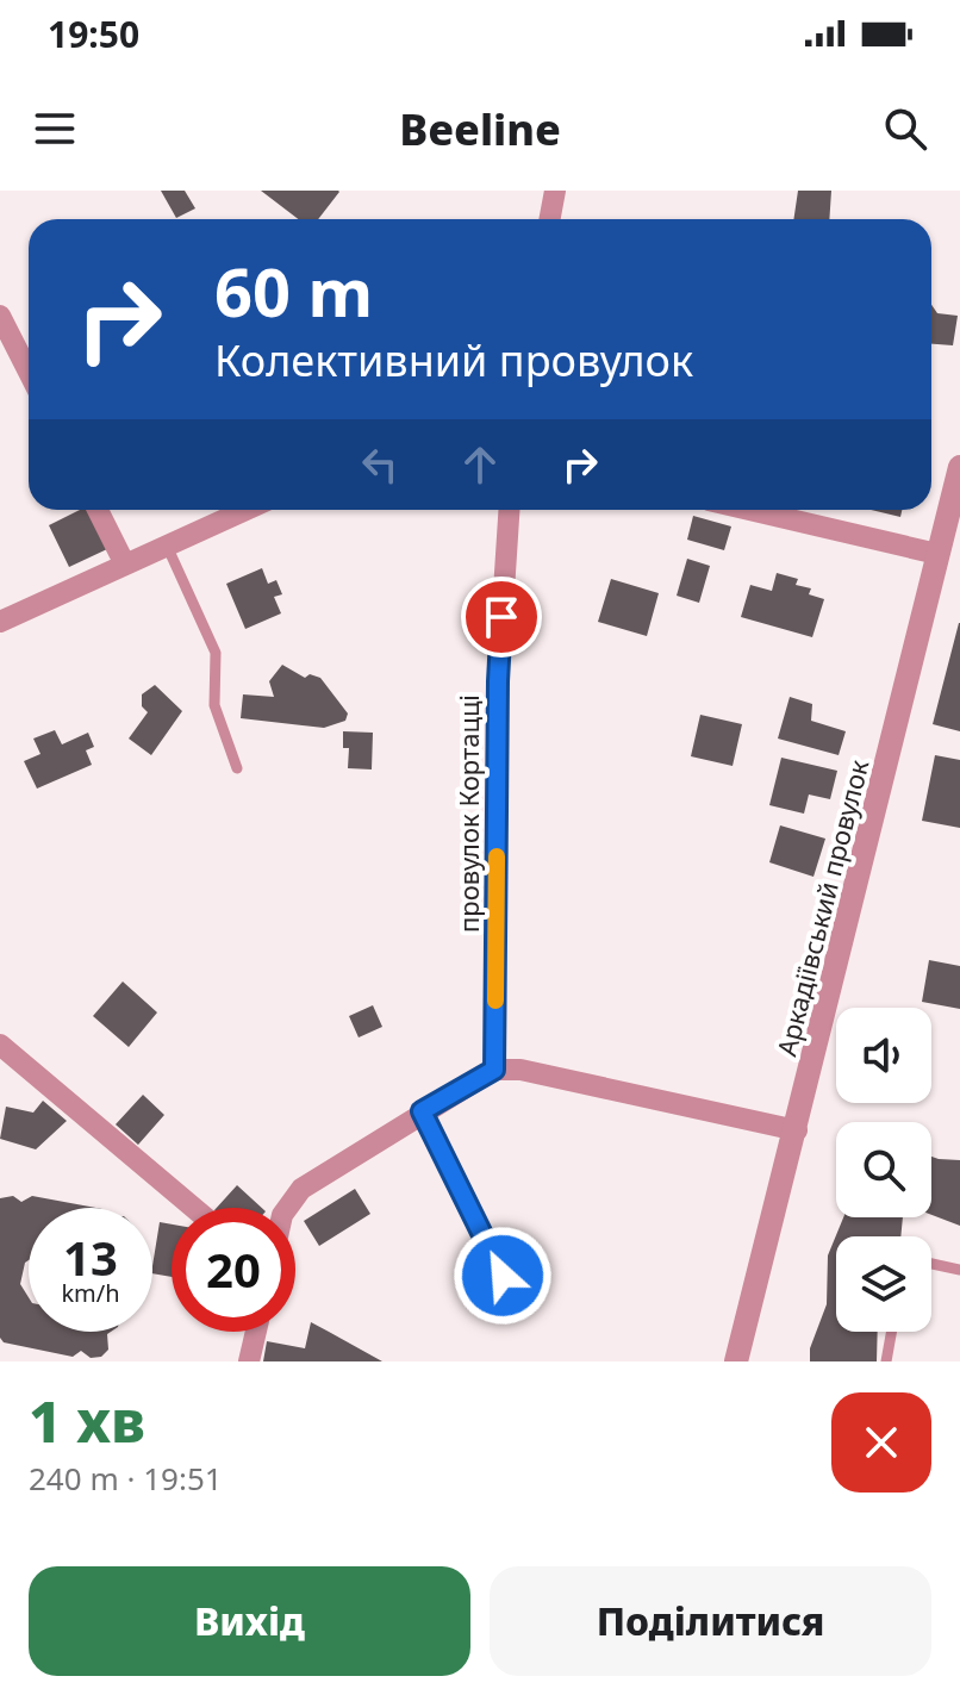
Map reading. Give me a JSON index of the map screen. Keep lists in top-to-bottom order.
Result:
{
  "streets": {
    "street": ["провулок Кортацці", "Аркадіївський провулок"]
  },
  "page": {
    "status": "19:50",
    "header": "Beeline",
    "turn": ["60 m", "Колективний провулок"],
    "speed": "13 km/h",
    "limit": "20",
    "heading": ["1 хв", "240 m · 19:51"],
    "buttons": ["Вихід", "Поділитися"]
  }
}
